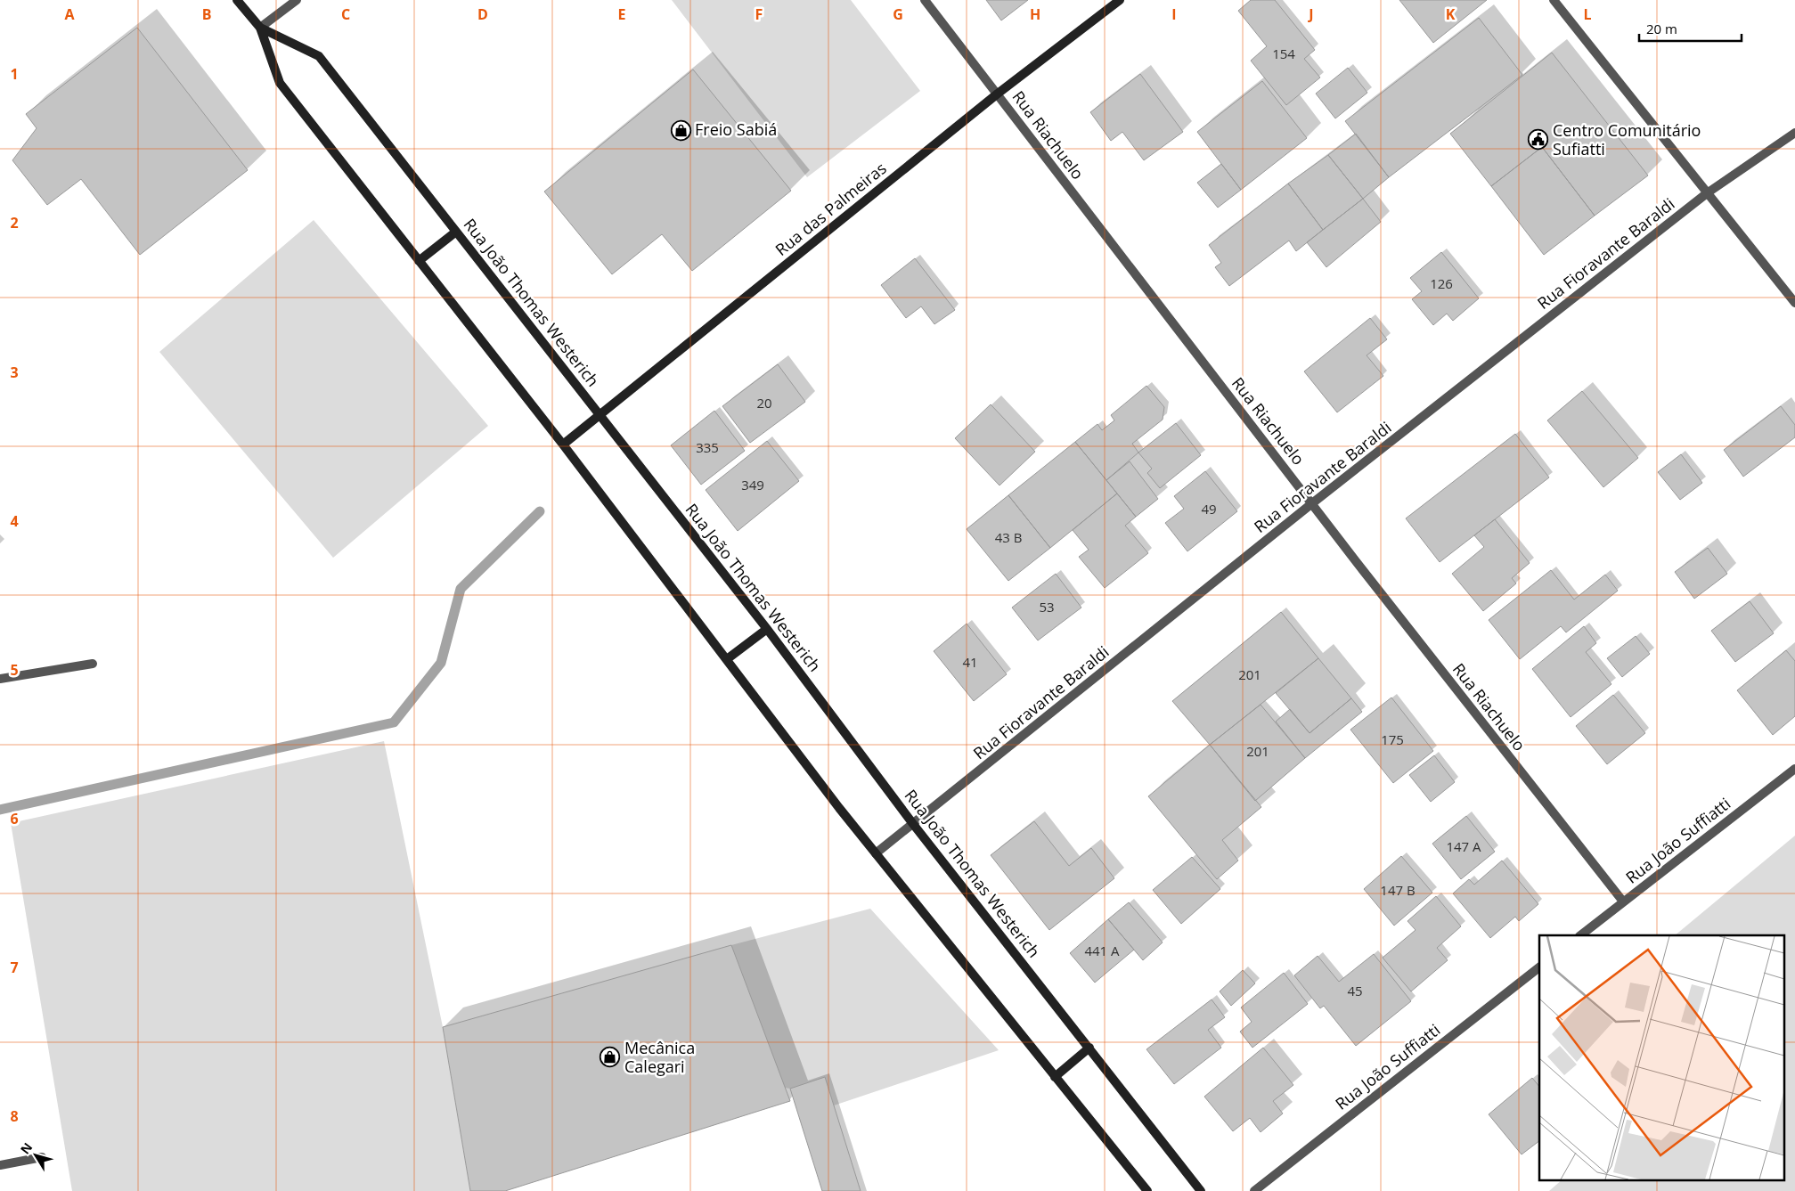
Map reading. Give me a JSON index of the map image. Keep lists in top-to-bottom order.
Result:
{
  "streets": {
    "street": [
      "Rua Riachuelo",
      "Rua das Palmeiras",
      "Rua Fioravante Baraldi",
      "Rua João Thomas Westerich",
      "Rua João Suffiatti"
    ]
  },
  "crossings": [
    ["Rua Riachuelo", "Rua das Palmeiras"],
    ["Rua Riachuelo", "Rua Fioravante Baraldi"],
    ["Rua Riachuelo", "Rua João Suffiatti"],
    ["Rua das Palmeiras", "Rua João Thomas Westerich"],
    ["Rua Fioravante Baraldi", "Rua João Thomas Westerich"]
  ],
  "places": {
    "shop": ["Freio Sabiá", "Mecânica Calegari"],
    "public building": ["Centro Comunitário Sufiatti"]
  },
  "house_numbers": [
    "154",
    "126",
    "20",
    "335",
    "349",
    "49",
    "43 B",
    "53",
    "41",
    "201",
    "175",
    "201",
    "147 A",
    "147 B",
    "441 A",
    "45"
  ],
  "scale_bar": "20 m",
  "north": "top left",
  "grid": {
    "columns": [
      "A",
      "B",
      "C",
      "D",
      "E",
      "F",
      "G",
      "H",
      "I",
      "J",
      "K",
      "L"
    ],
    "rows": [
      "1",
      "2",
      "3",
      "4",
      "5",
      "6",
      "7",
      "8"
    ]
  }
}
